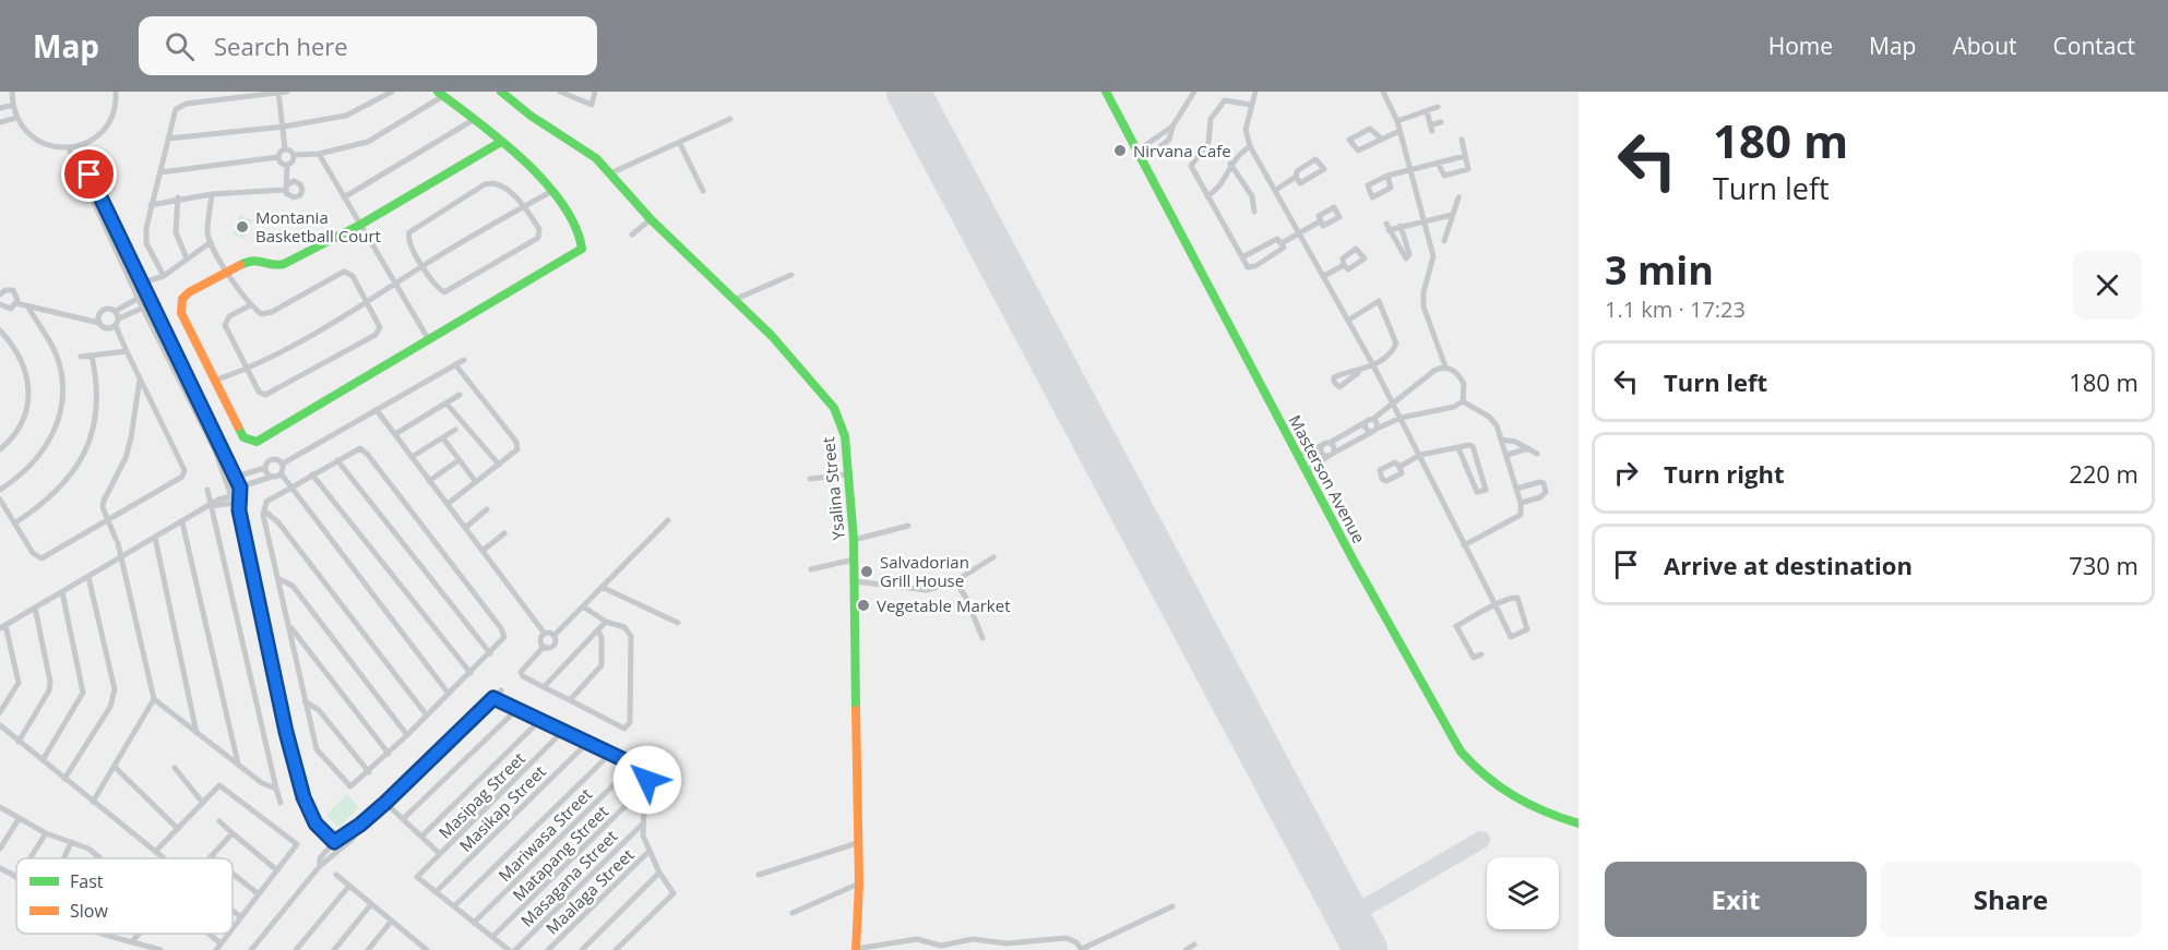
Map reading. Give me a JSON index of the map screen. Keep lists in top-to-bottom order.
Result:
{
  "streets": {
    "street": [
      "Masterson Avenue",
      "Ysalina Street",
      "Masipag Street",
      "Masikap Street",
      "Mariwasa Street",
      "Matapang Street",
      "Masagana Street",
      "Maalaga Street"
    ]
  },
  "crossings": [
    ["Masipag Street", "Masikap Street"]
  ],
  "places": [
    "Nirvana Cafe",
    "Montania Basketball Court",
    "Salvadorian Grill House",
    "Vegetable Market"
  ],
  "legend": ["Fast", "Slow"],
  "page": {
    "header": "Map",
    "search": "Search here",
    "nav": [
      "Home",
      "Map",
      "About",
      "Contact"
    ],
    "turn": ["180 m", "Turn left"],
    "heading": ["3 min", "1.1 km · 17:23"],
    "list": [
      {
        "name": "Turn left",
        "value": "180 m"
      },
      {
        "name": "Turn right",
        "value": "220 m"
      },
      {
        "name": "Arrive at destination",
        "value": "730 m"
      }
    ],
    "buttons": ["Exit", "Share"]
  }
}
